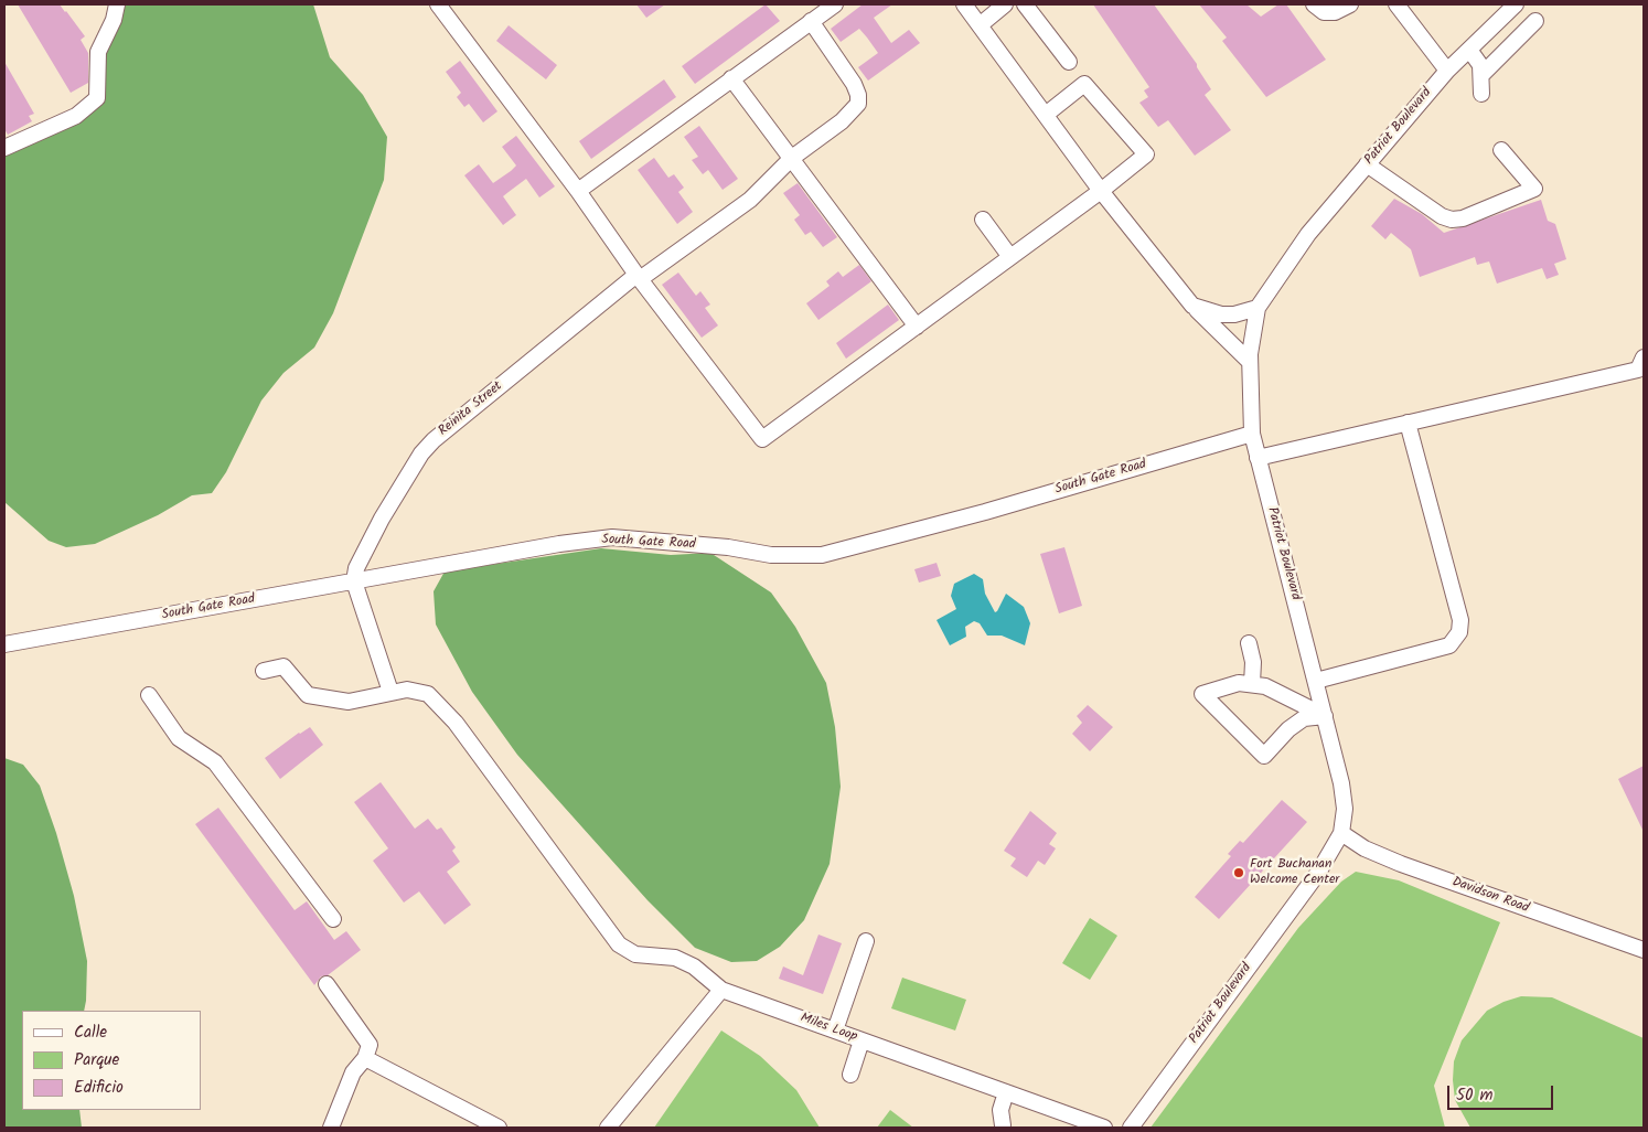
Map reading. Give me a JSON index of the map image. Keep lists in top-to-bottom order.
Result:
{
  "streets": {
    "street": [
      "Patriot Boulevard",
      "Reinita Street",
      "South Gate Road",
      "Davidson Road",
      "Miles Loop"
    ]
  },
  "crossings": [
    ["Patriot Boulevard", "South Gate Road"],
    ["Patriot Boulevard", "Davidson Road"],
    ["Reinita Street", "South Gate Road"]
  ],
  "places": ["Fort Buchanan Welcome Center"],
  "legend": ["Calle", "Parque", "Edificio"],
  "scale_bar": "50 m"
}
